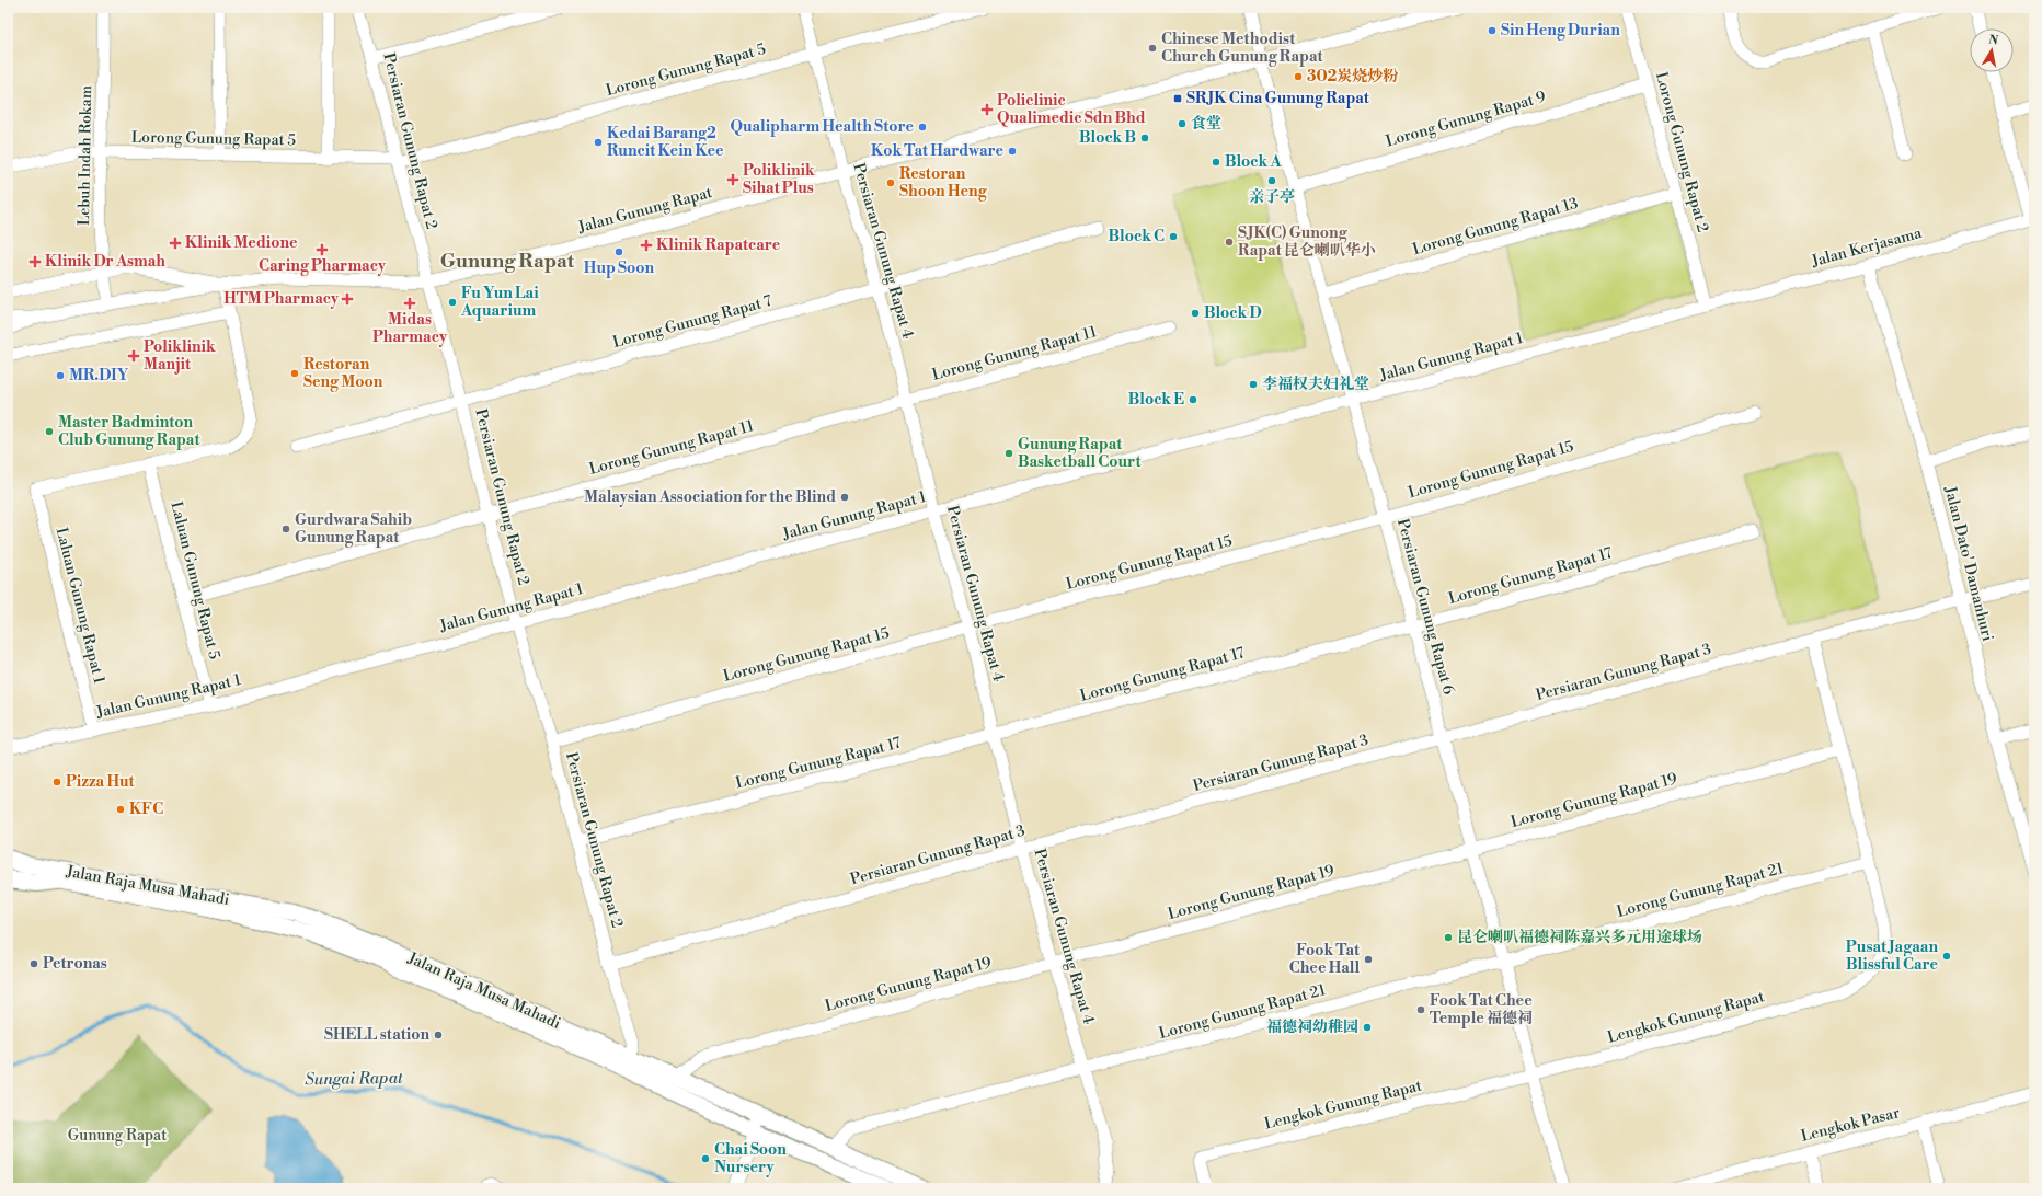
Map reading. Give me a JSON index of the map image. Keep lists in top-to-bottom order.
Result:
{
  "streets": {
    "main road": ["Jalan Raja Musa Mahadi"],
    "street": [
      "Lorong Gunung Rapat 5",
      "Lorong Gunung Rapat 9",
      "Persiaran Gunung Rapat 2",
      "Lorong Gunung Rapat 2",
      "Lebuh Indah Rokam",
      "Jalan Gunung Rapat",
      "Lorong Gunung Rapat 13",
      "Jalan Kerjasama",
      "Persiaran Gunung Rapat 4",
      "Lorong Gunung Rapat 7",
      "Lorong Gunung Rapat 11",
      "Jalan Gunung Rapat 1",
      "Lorong Gunung Rapat 15",
      "Jalan Dato' Damanhuri",
      "Lorong Gunung Rapat 17",
      "Laluan Gunung Rapat 5",
      "Laluan Gunung Rapat 1",
      "Persiaran Gunung Rapat 6",
      "Persiaran Gunung Rapat 3",
      "Lorong Gunung Rapat 19",
      "Lorong Gunung Rapat 21",
      "Lengkok Gunung Rapat",
      "Lengkok Pasar"
    ]
  },
  "crossings": [
    ["Lorong Gunung Rapat 5", "Persiaran Gunung Rapat 2"],
    ["Lorong Gunung Rapat 5", "Lebuh Indah Rokam"],
    ["Lorong Gunung Rapat 5", "Persiaran Gunung Rapat 4"],
    ["Lorong Gunung Rapat 9", "Lorong Gunung Rapat 2"],
    ["Lorong Gunung Rapat 9", "Persiaran Gunung Rapat 6"],
    ["Persiaran Gunung Rapat 2", "Jalan Gunung Rapat"],
    ["Persiaran Gunung Rapat 2", "Lorong Gunung Rapat 7"],
    ["Persiaran Gunung Rapat 2", "Lorong Gunung Rapat 11"],
    ["Persiaran Gunung Rapat 2", "Jalan Gunung Rapat 1"],
    ["Persiaran Gunung Rapat 2", "Lorong Gunung Rapat 15"],
    ["Persiaran Gunung Rapat 2", "Lorong Gunung Rapat 17"],
    ["Persiaran Gunung Rapat 2", "Persiaran Gunung Rapat 3"],
    ["Persiaran Gunung Rapat 2", "Jalan Raja Musa Mahadi"],
    ["Lorong Gunung Rapat 2", "Lorong Gunung Rapat 13"],
    ["Lorong Gunung Rapat 2", "Jalan Kerjasama"],
    ["Lorong Gunung Rapat 2", "Jalan Gunung Rapat 1"],
    ["Lebuh Indah Rokam", "Jalan Gunung Rapat"],
    ["Jalan Gunung Rapat", "Persiaran Gunung Rapat 4"],
    ["Jalan Gunung Rapat", "Persiaran Gunung Rapat 6"],
    ["Lorong Gunung Rapat 13", "Persiaran Gunung Rapat 6"],
    ["Jalan Kerjasama", "Jalan Gunung Rapat 1"],
    ["Jalan Kerjasama", "Jalan Dato' Damanhuri"],
    ["Persiaran Gunung Rapat 4", "Lorong Gunung Rapat 7"],
    ["Persiaran Gunung Rapat 4", "Lorong Gunung Rapat 11"],
    ["Persiaran Gunung Rapat 4", "Jalan Gunung Rapat 1"],
    ["Persiaran Gunung Rapat 4", "Lorong Gunung Rapat 15"],
    ["Persiaran Gunung Rapat 4", "Lorong Gunung Rapat 17"],
    ["Persiaran Gunung Rapat 4", "Persiaran Gunung Rapat 3"],
    ["Persiaran Gunung Rapat 4", "Lorong Gunung Rapat 19"],
    ["Persiaran Gunung Rapat 4", "Lorong Gunung Rapat 21"],
    ["Lorong Gunung Rapat 11", "Laluan Gunung Rapat 5"],
    ["Jalan Gunung Rapat 1", "Laluan Gunung Rapat 5"],
    ["Jalan Gunung Rapat 1", "Laluan Gunung Rapat 1"],
    ["Jalan Gunung Rapat 1", "Persiaran Gunung Rapat 6"],
    ["Lorong Gunung Rapat 15", "Persiaran Gunung Rapat 6"],
    ["Jalan Dato' Damanhuri", "Persiaran Gunung Rapat 3"],
    ["Lorong Gunung Rapat 17", "Persiaran Gunung Rapat 6"],
    ["Laluan Gunung Rapat 5", "Laluan Gunung Rapat 1"],
    ["Persiaran Gunung Rapat 6", "Persiaran Gunung Rapat 3"],
    ["Persiaran Gunung Rapat 6", "Lorong Gunung Rapat 19"],
    ["Persiaran Gunung Rapat 6", "Lorong Gunung Rapat 21"],
    ["Persiaran Gunung Rapat 6", "Lengkok Gunung Rapat"],
    ["Persiaran Gunung Rapat 3", "Lengkok Gunung Rapat"],
    ["Lorong Gunung Rapat 19", "Jalan Raja Musa Mahadi"],
    ["Lorong Gunung Rapat 19", "Lengkok Gunung Rapat"],
    ["Jalan Raja Musa Mahadi", "Lorong Gunung Rapat 21"],
    ["Lorong Gunung Rapat 21", "Lengkok Gunung Rapat"]
  ],
  "districts": ["Gunung Rapat"],
  "water": ["Sungai Rapat"],
  "parks": ["Gunung Rapat"],
  "places": {
    "other": [
      "Sin Heng Durian",
      "Chinese Methodist Church Gunung Rapat",
      "302炭烧炒粉",
      "食堂",
      "Qualipharm Health Store",
      "Block B",
      "Kedai Barang2 Runcit Kein Kee",
      "Kok Tat Hardware",
      "Block A",
      "亲子亭",
      "Restoran Shoon Heng",
      "Block C",
      "SJK(C) Gunong Rapat 昆仑喇叭华小",
      "Hup Soon",
      "Fu Yun Lai Aquarium",
      "Block D",
      "Restoran Seng Moon",
      "MR.DIY",
      "李福权夫妇礼堂",
      "Block E",
      "Master Badminton Club Gunung Rapat",
      "Gunung Rapat Basketball Court",
      "Malaysian Association for the Blind",
      "Gurdwara Sahib Gunung Rapat",
      "Pizza Hut",
      "KFC",
      "昆仑喇叭福德祠陈嘉兴多元用途球场",
      "Pusat Jagaan Blissful Care",
      "Fook Tat Chee Hall",
      "Petronas",
      "Fook Tat Chee Temple 福德祠",
      "福德祠幼稚园",
      "SHELL station",
      "Chai Soon Nursery"
    ],
    "transit": ["SRJK Cina Gunung Rapat"],
    "health": [
      "Policlinic Qualimedic Sdn Bhd",
      "Poliklinik Sihat Plus",
      "Klinik Medione",
      "Klinik Rapatcare",
      "Caring Pharmacy",
      "Klinik Dr Asmah",
      "HTM Pharmacy",
      "Midas Pharmacy",
      "Poliklinik Manjit"
    ]
  },
  "north": "top"
}
